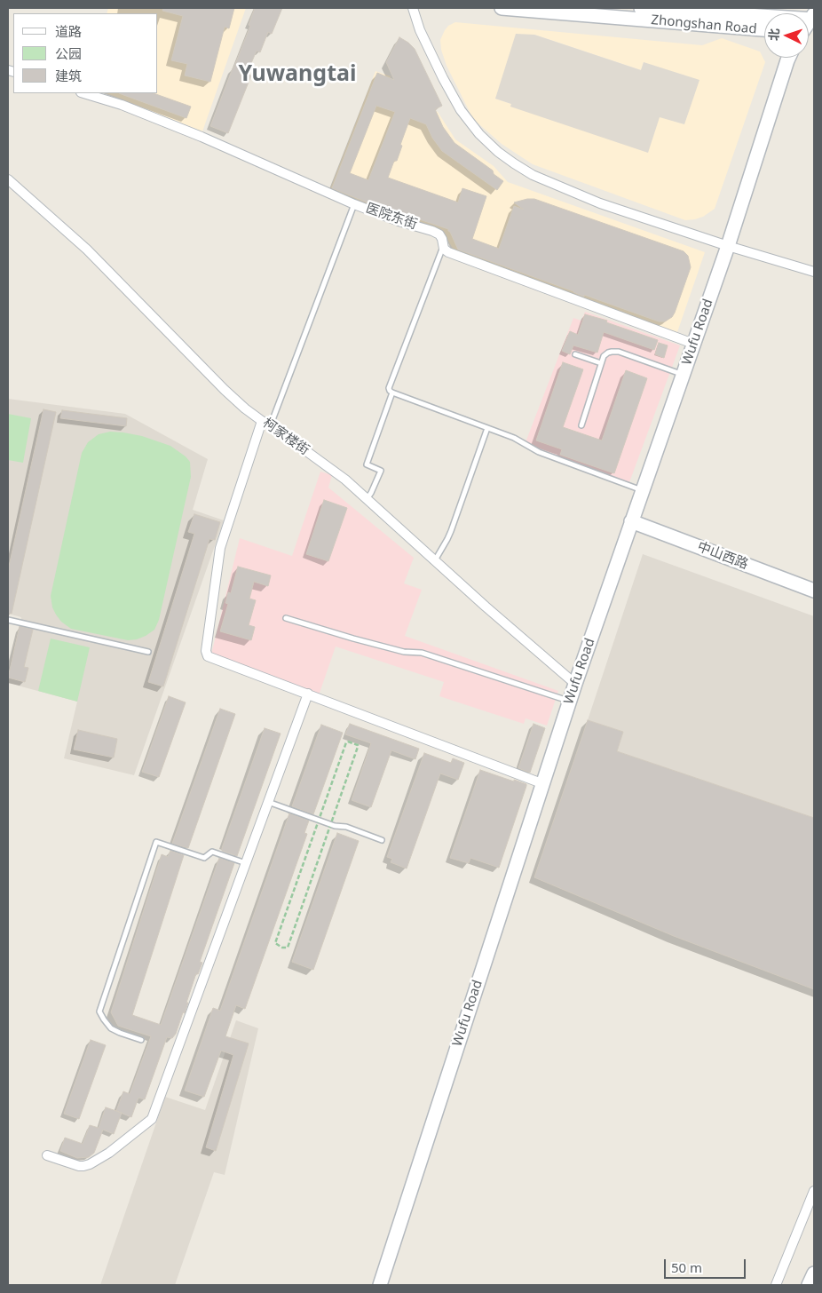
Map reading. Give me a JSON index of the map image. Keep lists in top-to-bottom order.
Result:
{
  "streets": {
    "street": [
      "Zhongshan Road",
      "医院东街",
      "Wufu Road",
      "柯家楼街",
      "中山西路"
    ]
  },
  "crossings": [
    ["医院东街", "Wufu Road"],
    ["Wufu Road", "柯家楼街"],
    ["Wufu Road", "中山西路"]
  ],
  "districts": ["Yuwangtai"],
  "legend": ["道路", "公园", "建筑"],
  "scale_bar": "50 m",
  "north": "left"
}
